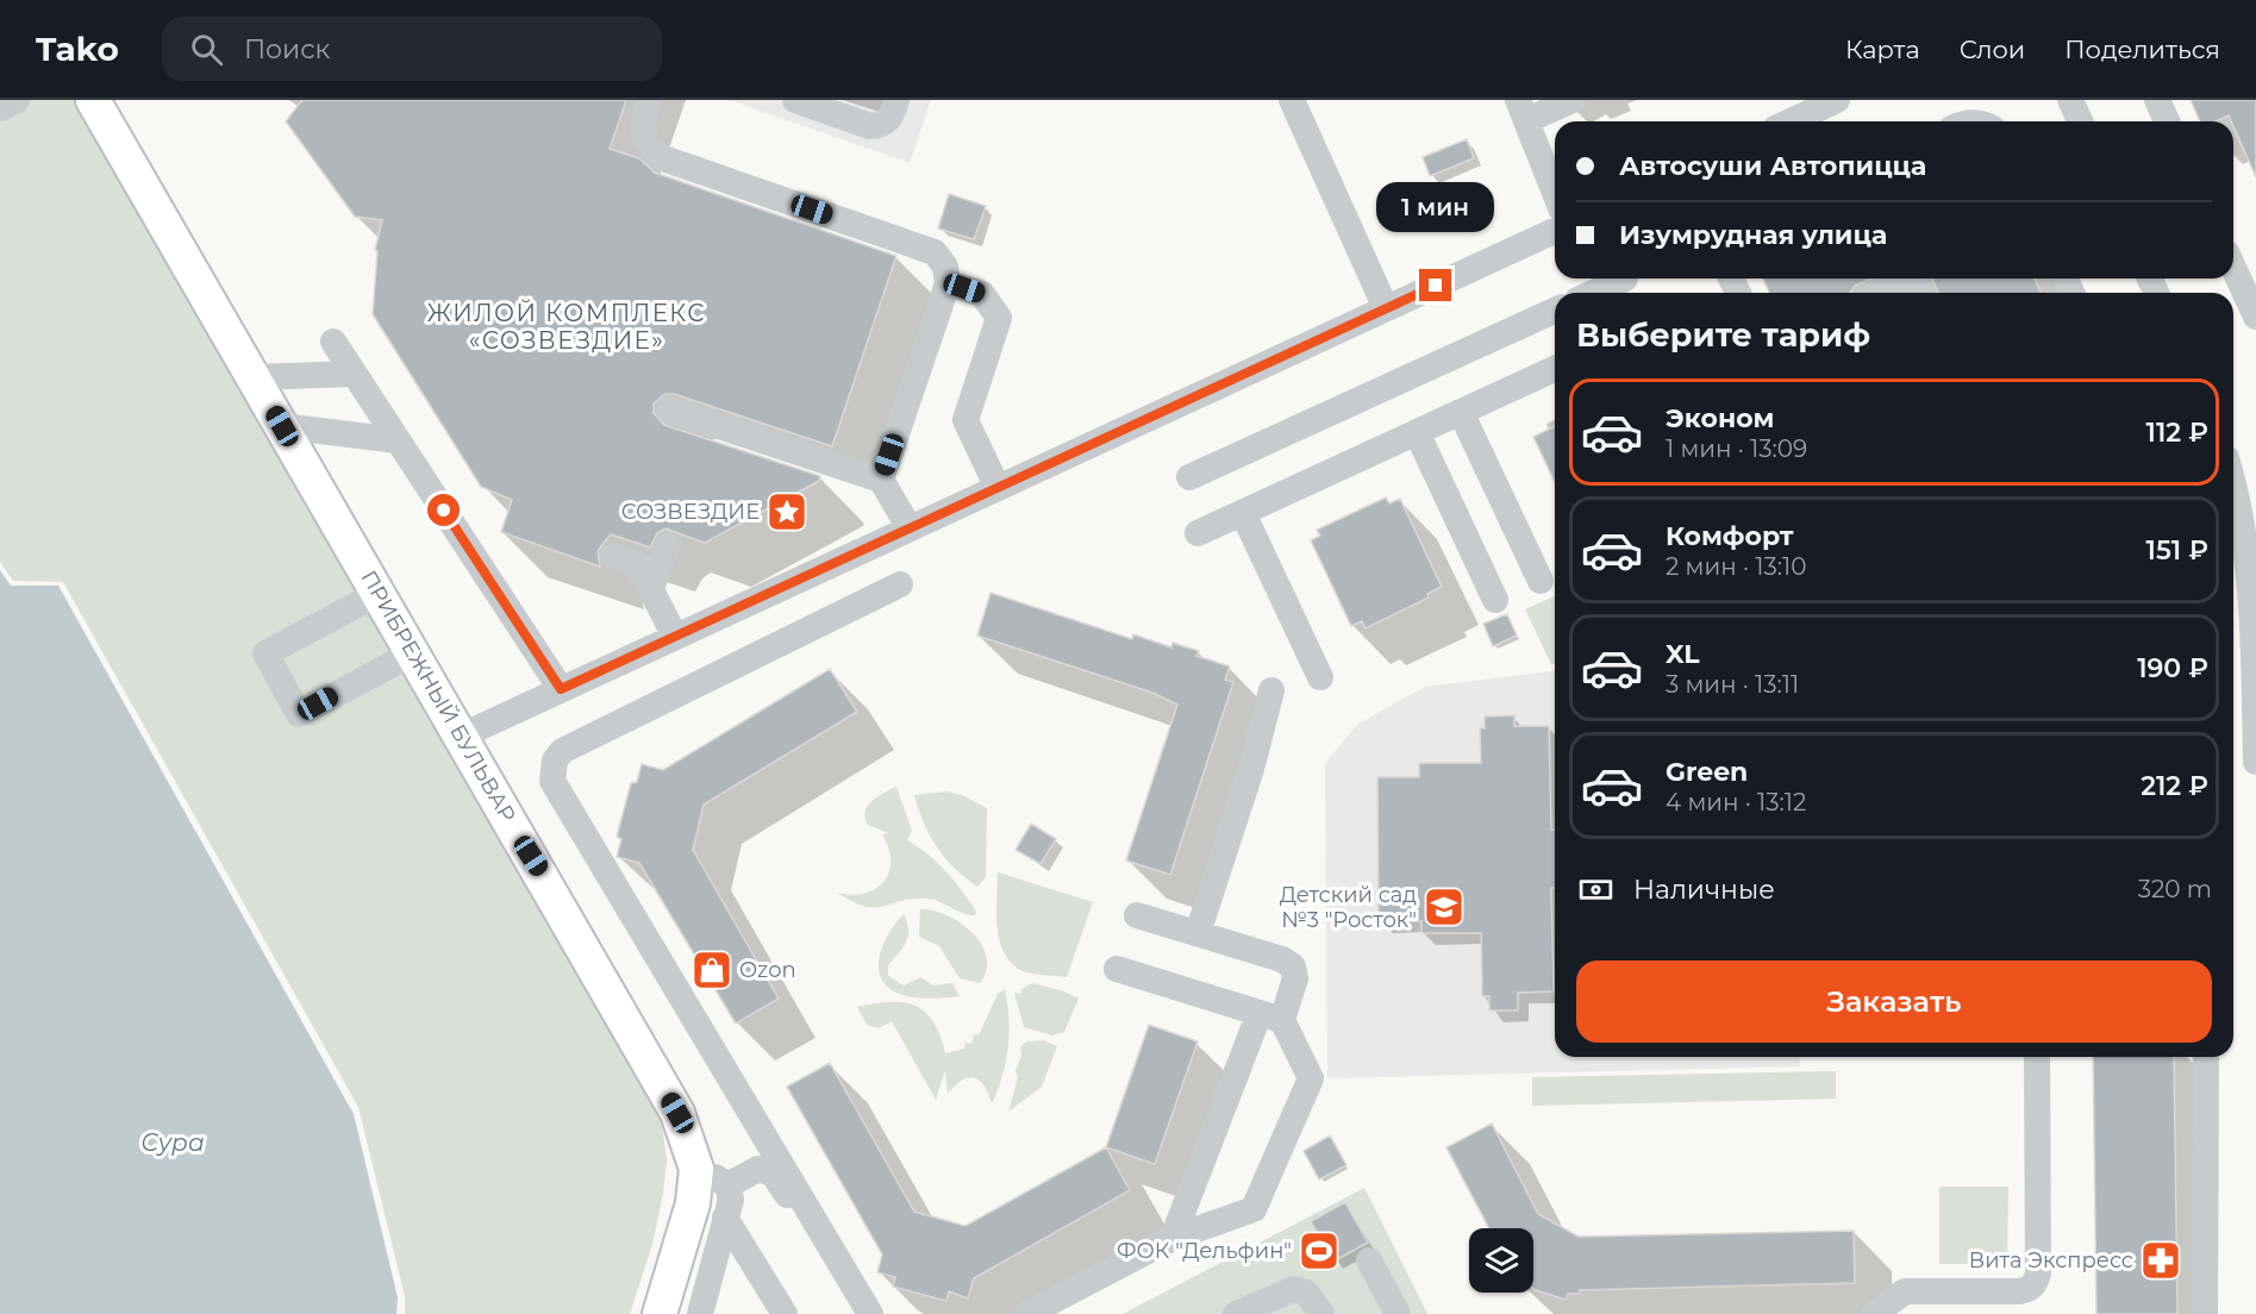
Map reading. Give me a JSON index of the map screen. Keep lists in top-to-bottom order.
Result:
{
  "streets": {
    "main road": ["ПРИБРЕЖНЫЙ БУЛЬВАР"]
  },
  "districts": ["ЖИЛОЙ КОМПЛЕКС «СОЗВЕЗДИЕ»"],
  "water": ["Сура"],
  "places": {
    "place": ["СОЗВЕЗДИЕ"],
    "school or university": ["Детский сад №3 \"Росток\""],
    "shop": ["Ozon"],
    "sports": ["ФОК \"Дельфин\""],
    "pharmacy": ["Вита Экспресс"]
  },
  "page": {
    "header": "Tako",
    "search": "Поиск",
    "nav": ["Карта", "Слои", "Поделиться"],
    "banner": ["Автосуши Автопицца", "Изумрудная улица"],
    "bubble": "1 мин",
    "heading": "Выберите тариф",
    "list": [
      {
        "name": "Эконом",
        "note": "1 мин · 13:09",
        "value": "112 ₽"
      },
      {
        "name": "Комфорт",
        "note": "2 мин · 13:10",
        "value": "151 ₽"
      },
      {
        "name": "XL",
        "note": "3 мин · 13:11",
        "value": "190 ₽"
      },
      {
        "name": "Green",
        "note": "4 мин · 13:12",
        "value": "212 ₽"
      }
    ],
    "pay": ["Наличные", "320 m"],
    "buttons": "Заказать"
  }
}
